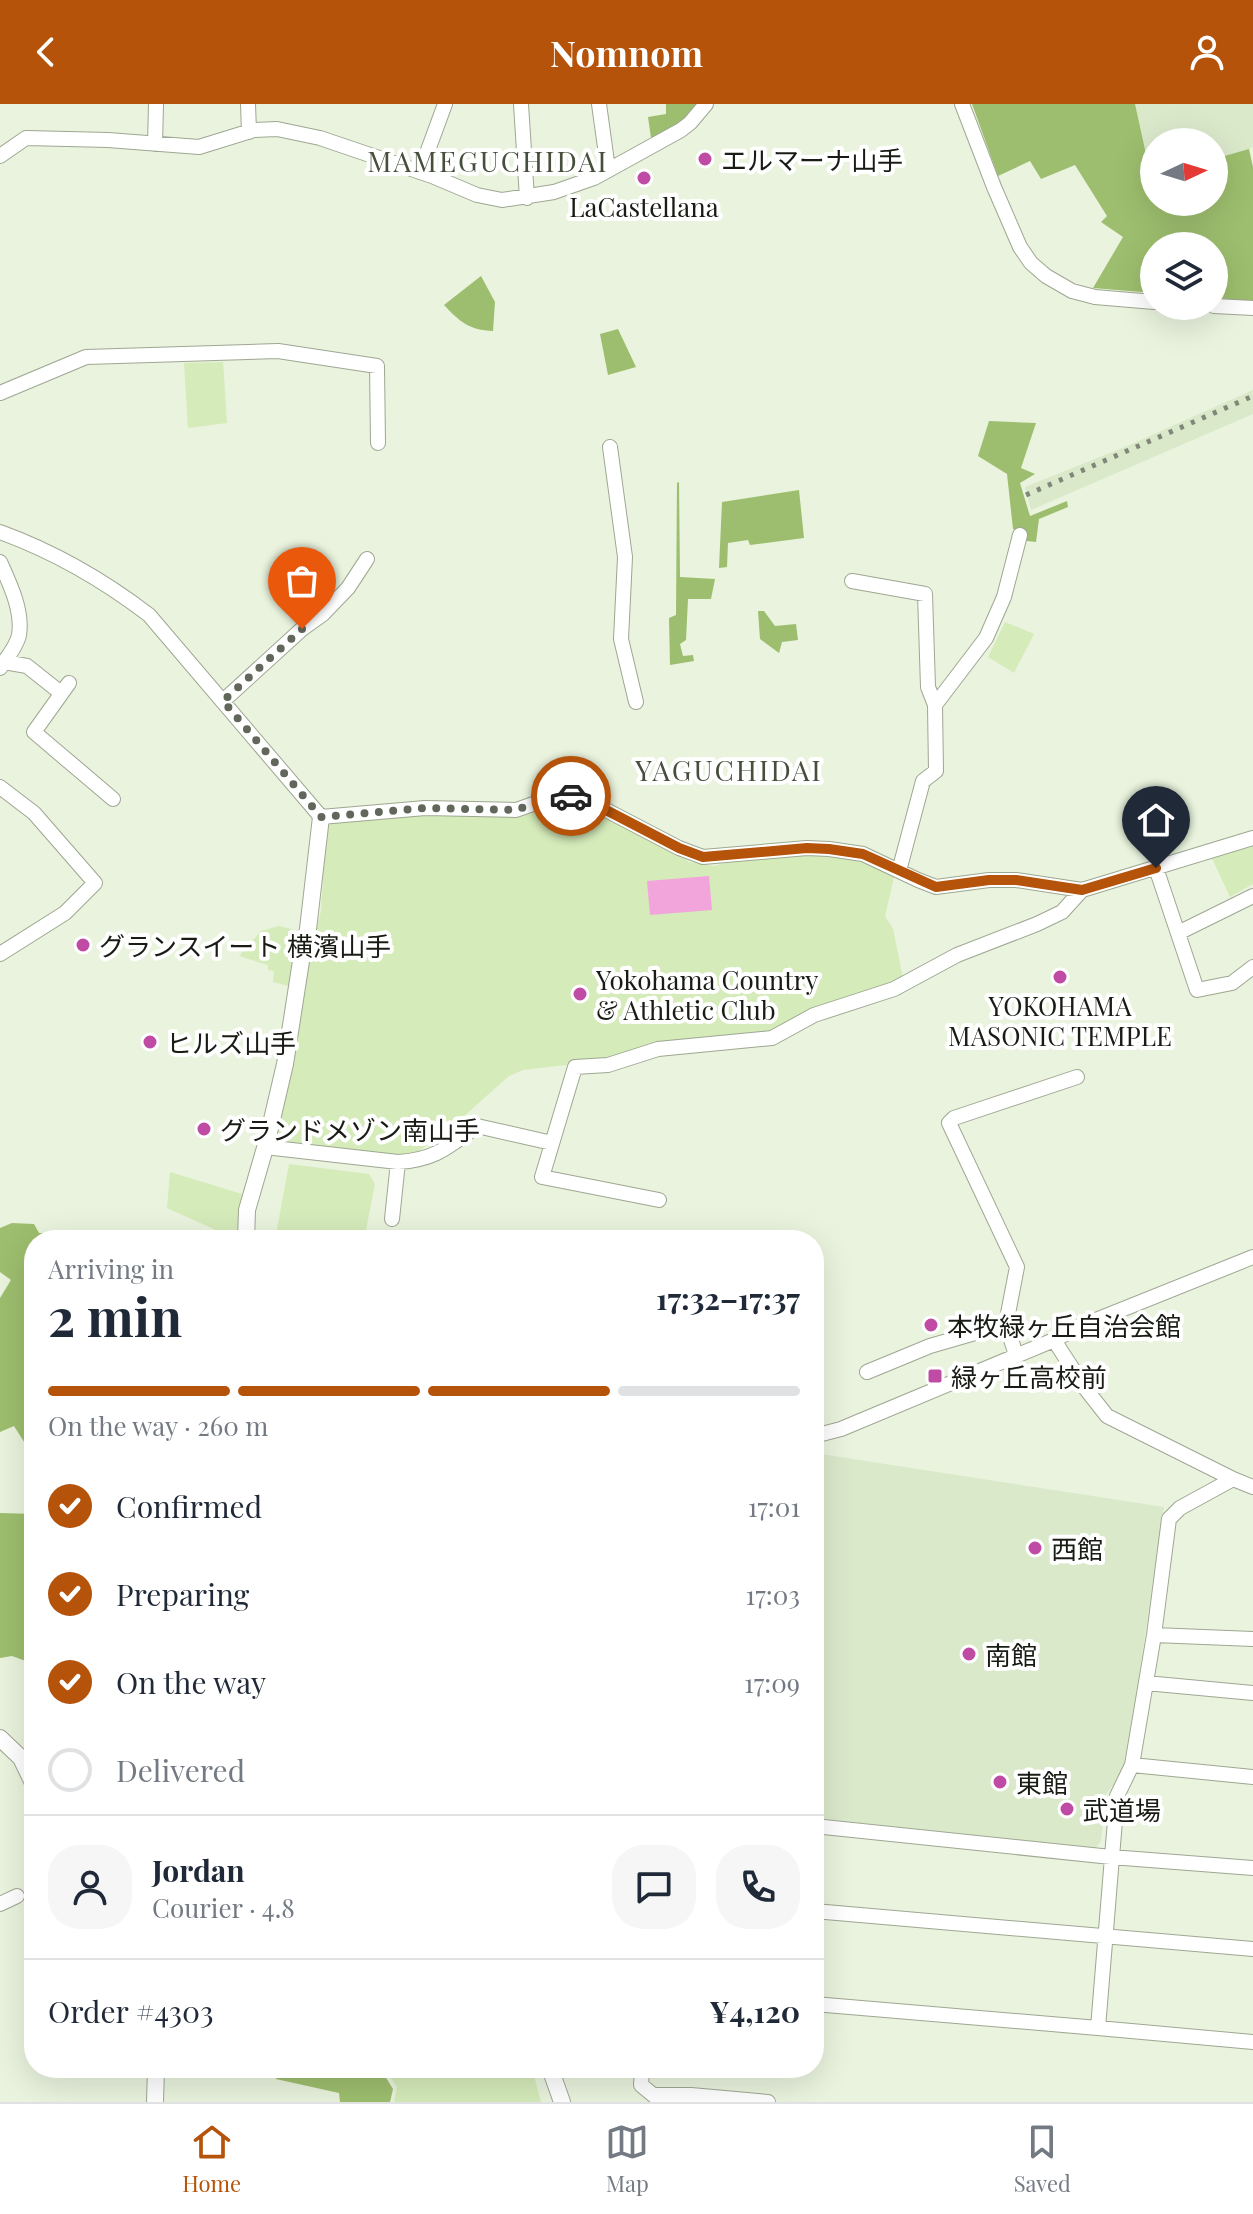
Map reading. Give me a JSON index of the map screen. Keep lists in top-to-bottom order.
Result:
{
  "districts": ["MAMEGUCHIDAI", "YAGUCHIDAI"],
  "places": {
    "other": [
      "エルマーナ山手",
      "LaCastellana",
      "グランスイート 横濱山手",
      "YOKOHAMA MASONIC TEMPLE",
      "Yokohama Country & Athletic Club",
      "ヒルズ山手",
      "グランドメゾン南山手",
      "本牧緑ヶ丘自治会館",
      "西館",
      "南館",
      "東館",
      "武道場"
    ],
    "transit": ["緑ヶ丘高校前"]
  },
  "north": "right",
  "page": {
    "header": "Nomnom",
    "heading": ["2 min", "Arriving in", "17:32–17:37"],
    "panel": [
      "Jordan",
      "Courier · 4.8",
      "Order #4303",
      "¥4,120"
    ],
    "bar": "On the way · 260 m",
    "list": [
      ["Confirmed", "17:01"],
      ["Preparing", "17:03"],
      ["On the way", "17:09"],
      "Delivered"
    ],
    "tabs": ["Home", "Map", "Saved"]
  }
}
